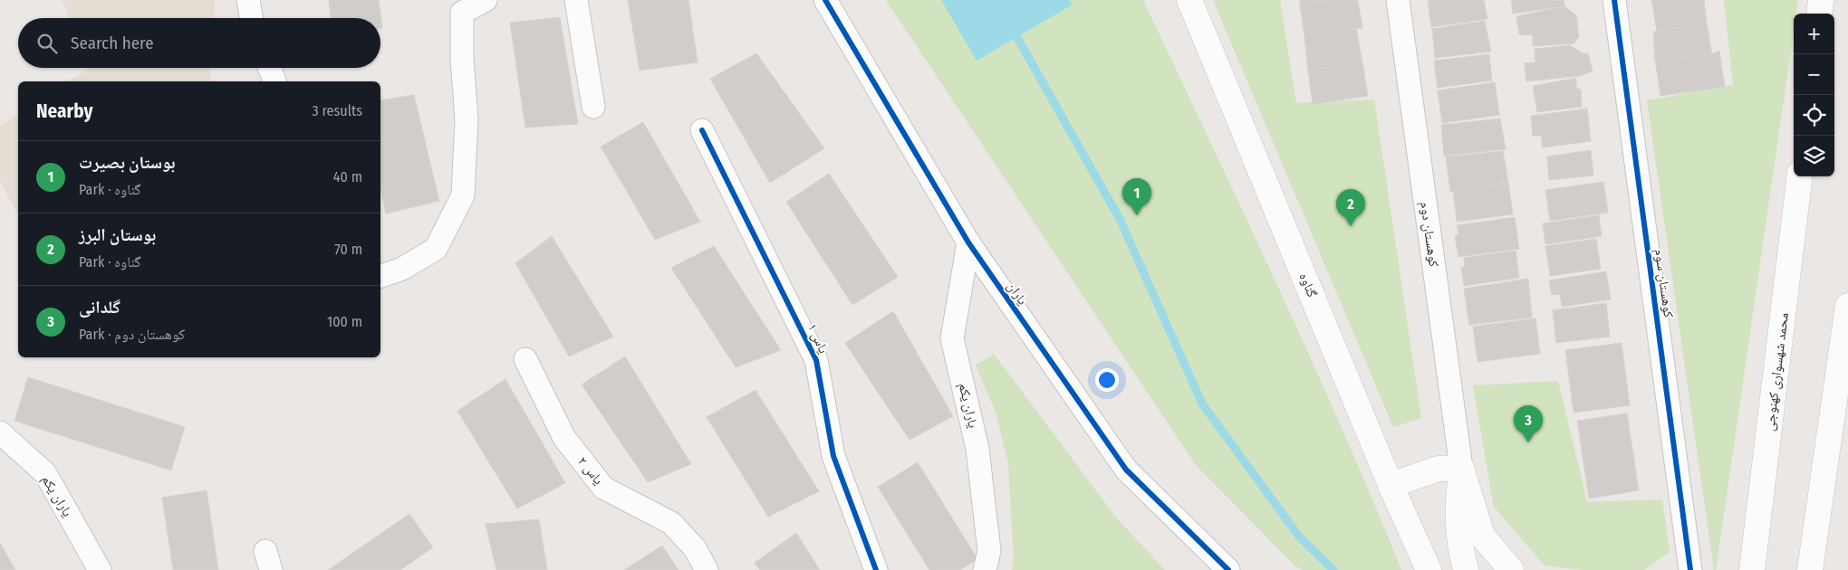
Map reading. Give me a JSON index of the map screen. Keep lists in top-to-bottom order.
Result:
{
  "streets": {
    "main road": ["گناوه", "محمد شهسواری کهنوجی"],
    "street": [
      "کوهستان دوم",
      "کوهستان سوم",
      "یاران",
      "یاس ۱",
      "یاران یکم",
      "یاس ۲"
    ]
  },
  "crossings": [
    ["یاران", "یاران یکم"]
  ],
  "page": {
    "map_buttons": ["+", "−"],
    "search": "Search here",
    "heading": ["Nearby", "3 results"],
    "list": [
      {
        "mark": "1",
        "name": "بوستان بصیرت",
        "note": "Park · گناوه",
        "value": "40 m"
      },
      {
        "mark": "2",
        "name": "بوستان البرز",
        "note": "Park · گناوه",
        "value": "70 m"
      },
      {
        "mark": "3",
        "name": "گلدانی",
        "note": "Park · کوهستان دوم",
        "value": "100 m"
      }
    ],
    "pins": ["1", "2", "3"]
  }
}
